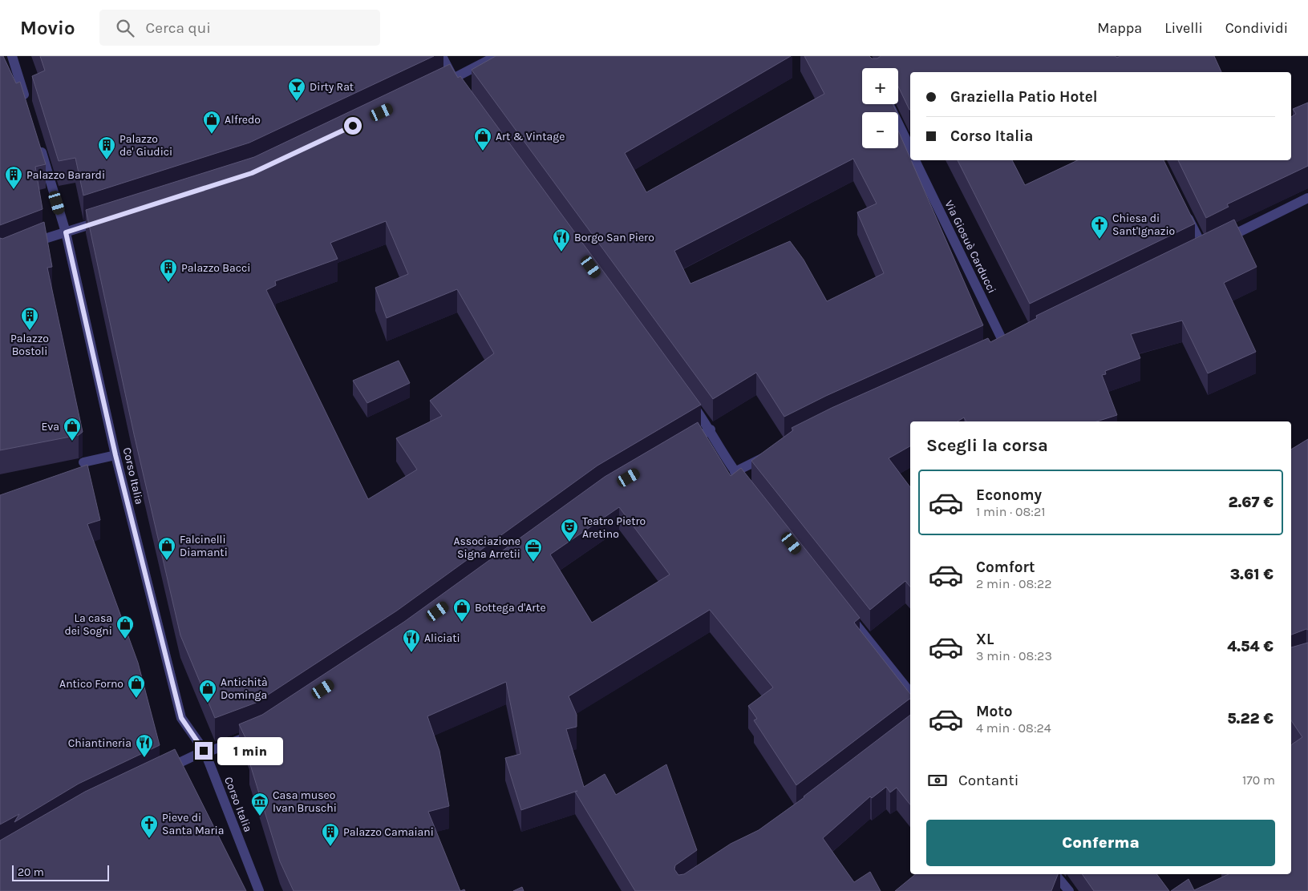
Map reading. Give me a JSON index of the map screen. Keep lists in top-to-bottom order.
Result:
{
  "streets": {
    "street": ["Via Giosuè Carducci", "Corso Italia"]
  },
  "places": {
    "bar": ["Dirty Rat"],
    "shop": [
      "Alfredo",
      "Art & Vintage",
      "Eva",
      "Falcinelli Diamanti",
      "Bottega d'Arte",
      "La casa dei Sogni",
      "Antico Forno",
      "Antichità Dominga"
    ],
    "building": [
      "Palazzo de' Giudici",
      "Palazzo Barardi",
      "Palazzo Bacci",
      "Palazzo Bostoli",
      "Palazzo Camaiani"
    ],
    "church": ["Chiesa di Sant'Ignazio", "Pieve di Santa Maria"],
    "restaurant": ["Borgo San Piero", "Aliciati", "Chiantineria"],
    "theatre": ["Teatro Pietro Aretino"],
    "office": ["Associazione Signa Arretii"],
    "museum": ["Casa museo Ivan Bruschi"]
  },
  "scale_bar": "20 m",
  "page": {
    "header": "Movio",
    "search": "Cerca qui",
    "nav": ["Mappa", "Livelli", "Condividi"],
    "map_buttons": ["+", "−"],
    "banner": ["Graziella Patio Hotel", "Corso Italia"],
    "heading": "Scegli la corsa",
    "list": [
      {
        "name": "Economy",
        "note": "1 min · 08:21",
        "value": "2.67 €"
      },
      {
        "name": "Comfort",
        "note": "2 min · 08:22",
        "value": "3.61 €"
      },
      {
        "name": "XL",
        "note": "3 min · 08:23",
        "value": "4.54 €"
      },
      {
        "name": "Moto",
        "note": "4 min · 08:24",
        "value": "5.22 €"
      }
    ],
    "bubble": "1 min",
    "pay": ["Contanti", "170 m"],
    "buttons": "Conferma",
    "scale": "20 m"
  }
}
